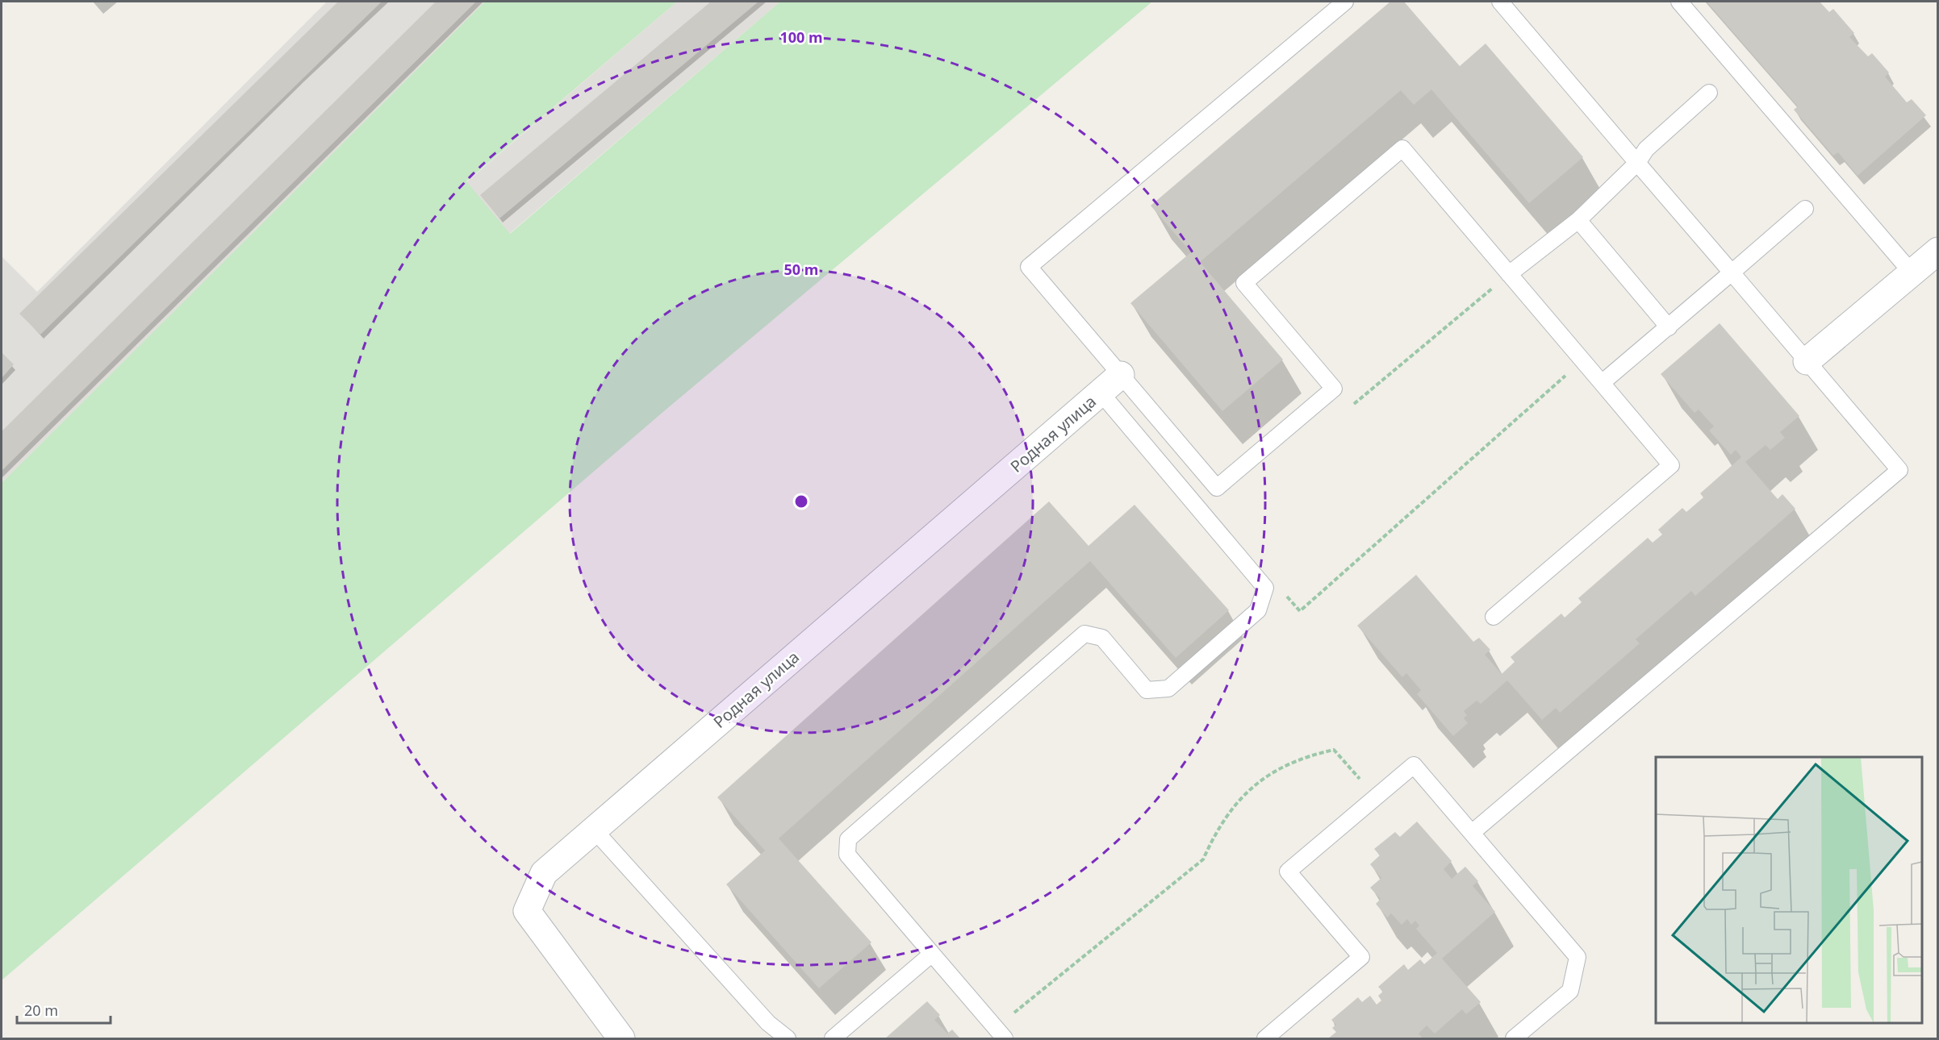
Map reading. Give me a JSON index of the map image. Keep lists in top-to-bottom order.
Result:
{
  "streets": {
    "street": ["Родная улица"]
  },
  "scale_bar": "20 m",
  "rings": ["100 m", "50 m"]
}
